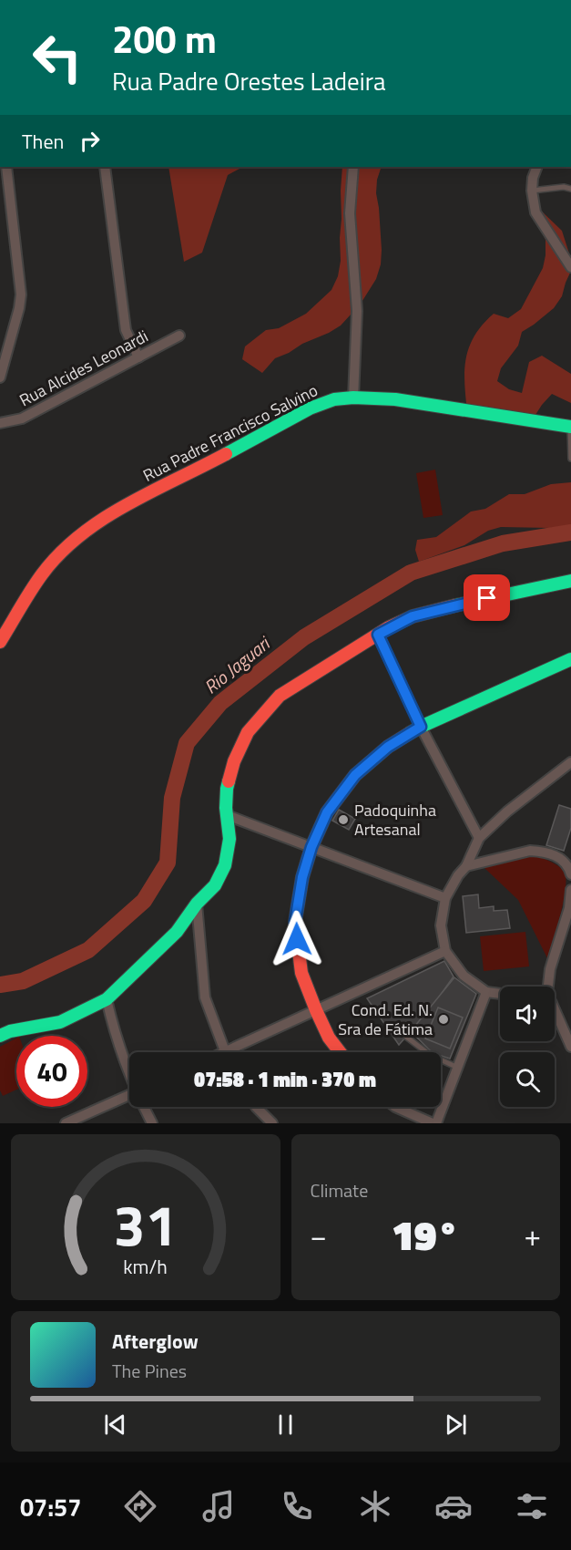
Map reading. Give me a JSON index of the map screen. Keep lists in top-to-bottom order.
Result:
{
  "streets": {
    "street": ["Rua Alcides Leonardi", "Rua Padre Francisco Salvino"]
  },
  "water": ["Rio Jaguari"],
  "places": ["Padoquinha Artesanal", "Cond. Ed. N. Sra de Fátima"],
  "page": {
    "turn": ["200 m", "Rua Padre Orestes Ladeira"],
    "then": "Then",
    "limit": "40",
    "trip": "07:58 · 1 min · 370 m",
    "tile": "Climate",
    "heat": ["−", "19°", "+"],
    "song": ["Afterglow", "The Pines"],
    "tabs": "07:57",
    "gauge": ["31", "km/h"]
  }
}
